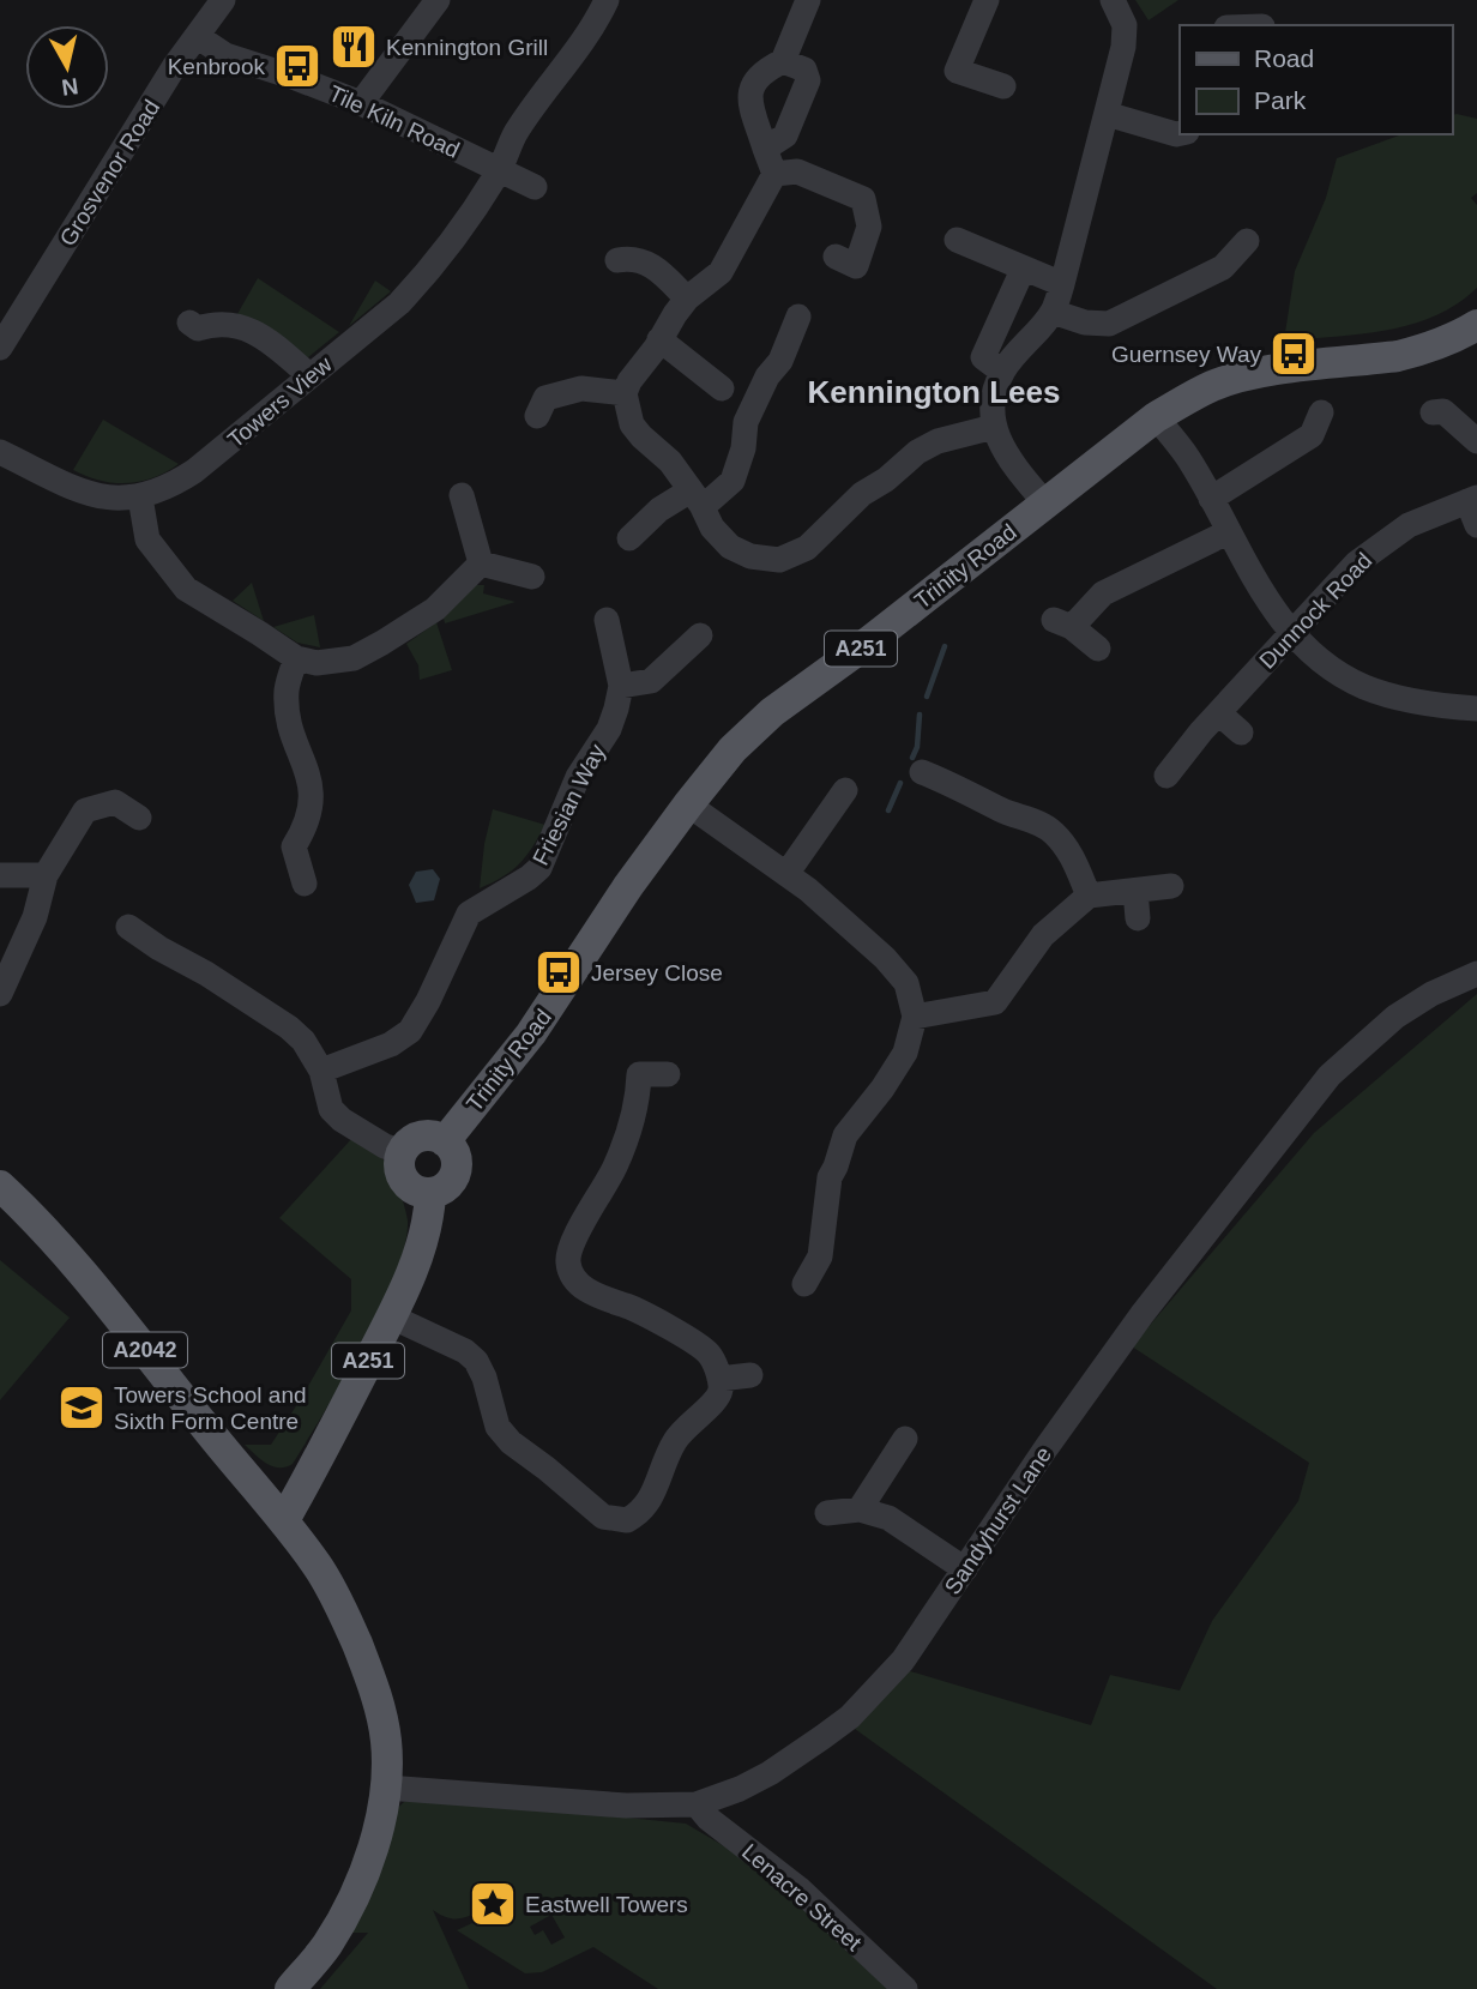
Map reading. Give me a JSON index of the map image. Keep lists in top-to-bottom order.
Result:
{
  "streets": {
    "main road": ["Trinity Road", "A251", "A2042"],
    "street": [
      "Tile Kiln Road",
      "Grosvenor Road",
      "Towers View",
      "Dunnock Road",
      "Friesian Way",
      "Sandyhurst Lane",
      "Lenacre Street"
    ]
  },
  "crossings": [
    ["Tile Kiln Road", "Grosvenor Road"],
    ["Tile Kiln Road", "Towers View"],
    ["Trinity Road", "A251"],
    ["A251", "A2042"],
    ["Sandyhurst Lane", "Lenacre Street"]
  ],
  "districts": ["Kennington Lees"],
  "places": {
    "restaurant": ["Kennington Grill"],
    "bus stop": ["Kenbrook", "Guernsey Way", "Jersey Close"],
    "school or university": ["Towers School and Sixth Form Centre"],
    "place": ["Eastwell Towers"]
  },
  "legend": ["Road", "Park"],
  "north": "bottom"
}
